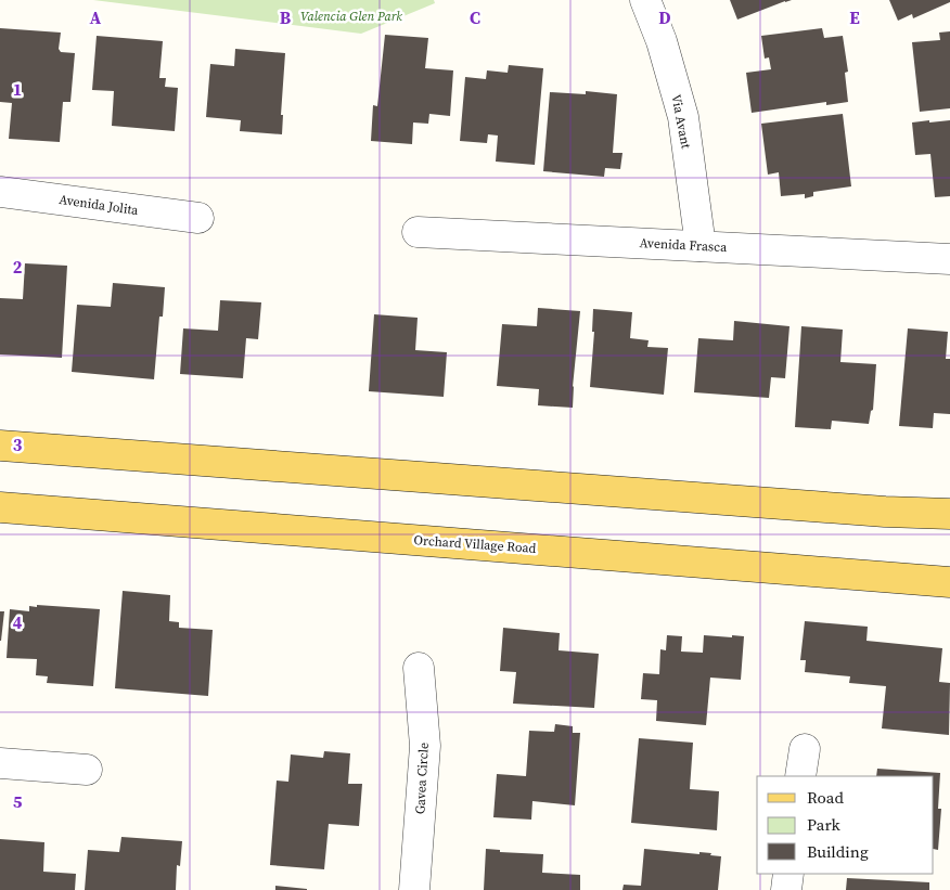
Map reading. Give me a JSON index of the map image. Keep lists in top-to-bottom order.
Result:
{
  "streets": {
    "main road": ["Orchard Village Road"],
    "street": [
      "Via Avant",
      "Avenida Jolita",
      "Avenida Frasca",
      "Gavea Circle"
    ]
  },
  "crossings": [
    ["Via Avant", "Avenida Frasca"]
  ],
  "parks": ["Valencia Glen Park"],
  "legend": ["Road", "Park", "Building"],
  "grid": {
    "columns": [
      "A",
      "B",
      "C",
      "D",
      "E"
    ],
    "rows": [
      "1",
      "2",
      "3",
      "4",
      "5"
    ]
  }
}
